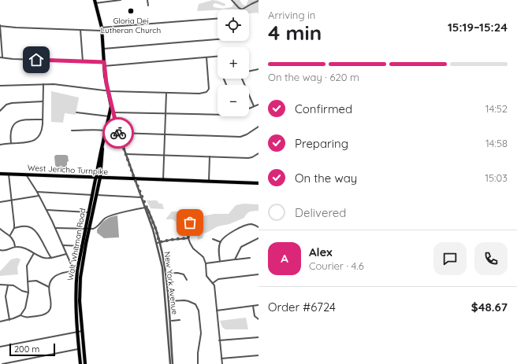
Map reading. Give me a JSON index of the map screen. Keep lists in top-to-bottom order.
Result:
{
  "streets": {
    "main road": ["West Jericho Turnpike", "Walt Whitman Road", "New York Avenue"]
  },
  "crossings": [
    ["West Jericho Turnpike", "Walt Whitman Road"],
    ["West Jericho Turnpike", "New York Avenue"],
    ["Walt Whitman Road", "New York Avenue"]
  ],
  "places": ["Gloria Dei Lutheran Church"],
  "scale_bar": "200 m",
  "page": {
    "heading": ["4 min", "Arriving in", "15:19–15:24"],
    "panel": [
      "Alex",
      "Courier · 4.6",
      "Order #6724",
      "$48.67"
    ],
    "map_buttons": ["+", "−"],
    "bar": "On the way · 620 m",
    "list": [
      ["Confirmed", "14:52"],
      ["Preparing", "14:58"],
      ["On the way", "15:03"],
      "Delivered"
    ],
    "round": "A",
    "scale": "200 m"
  }
}
